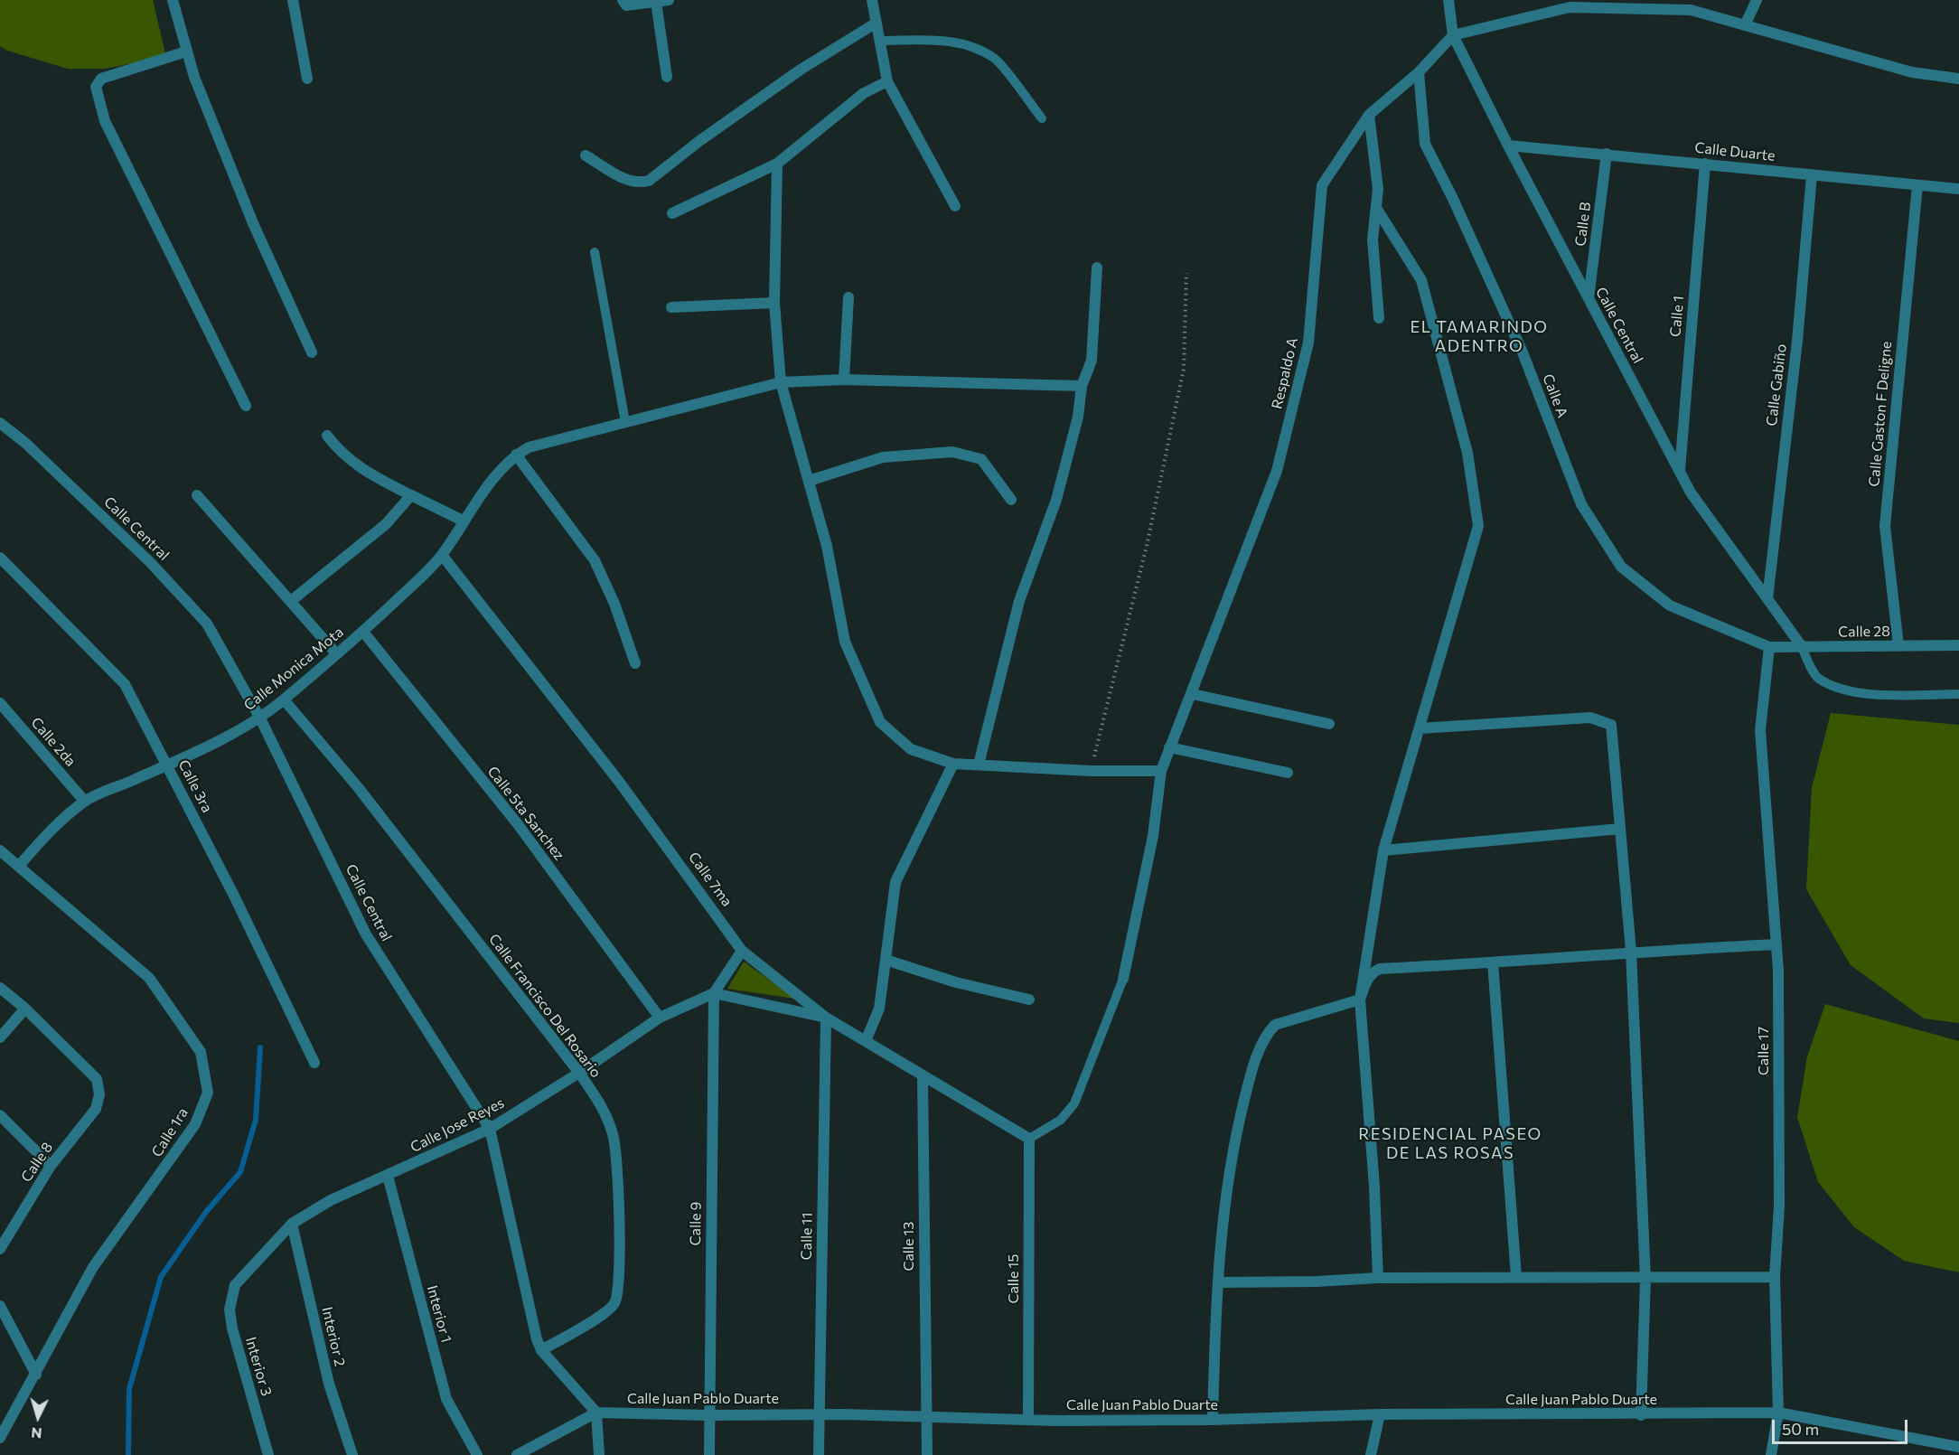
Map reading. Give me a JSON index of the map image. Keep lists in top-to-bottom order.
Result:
{
  "streets": {
    "street": [
      "Calle Duarte",
      "Calle B",
      "Calle 1",
      "Calle Central",
      "Respaldo A",
      "Calle Gabiño",
      "Calle A",
      "Calle Gaston F Deligne",
      "Calle 28",
      "Calle Monica Mota",
      "Calle 2da",
      "Calle 3ra",
      "Calle 5ta Sanchez",
      "Calle 7ma",
      "Calle Francisco Del Rosario",
      "Calle 17",
      "Calle Jose Reyes",
      "Calle 1ra",
      "Calle 8",
      "Calle 9",
      "Calle 11",
      "Calle 13",
      "Calle 15",
      "Interior 1",
      "Interior 2",
      "Interior 3",
      "Calle Juan Pablo Duarte"
    ]
  },
  "crossings": [
    ["Calle Duarte", "Calle B"],
    ["Calle Duarte", "Calle 1"],
    ["Calle Duarte", "Calle Central"],
    ["Calle Duarte", "Calle Gabiño"],
    ["Calle Duarte", "Calle Gaston F Deligne"],
    ["Calle B", "Calle Central"],
    ["Calle 1", "Calle Central"],
    ["Calle Central", "Respaldo A"],
    ["Calle Central", "Calle Gabiño"],
    ["Calle Central", "Calle 28"],
    ["Calle Central", "Calle Monica Mota"],
    ["Calle Central", "Calle Francisco Del Rosario"],
    ["Calle Central", "Calle Jose Reyes"],
    ["Calle Central", "Calle Juan Pablo Duarte"],
    ["Respaldo A", "Calle A"],
    ["Calle A", "Calle 28"],
    ["Calle A", "Calle 17"],
    ["Calle Gaston F Deligne", "Calle 28"],
    ["Calle 28", "Calle 17"],
    ["Calle Monica Mota", "Calle 2da"],
    ["Calle Monica Mota", "Calle 3ra"],
    ["Calle Monica Mota", "Calle 5ta Sanchez"],
    ["Calle Monica Mota", "Calle 7ma"],
    ["Calle Monica Mota", "Calle Francisco Del Rosario"],
    ["Calle Monica Mota", "Calle 1ra"],
    ["Calle 5ta Sanchez", "Calle Jose Reyes"],
    ["Calle 7ma", "Calle 11"],
    ["Calle 7ma", "Calle 13"],
    ["Calle 7ma", "Calle 15"],
    ["Calle Francisco Del Rosario", "Calle Jose Reyes"],
    ["Calle 17", "Calle Juan Pablo Duarte"],
    ["Calle Jose Reyes", "Calle 9"],
    ["Calle Jose Reyes", "Interior 1"],
    ["Calle Jose Reyes", "Interior 2"],
    ["Calle Jose Reyes", "Interior 3"],
    ["Calle 9", "Calle Juan Pablo Duarte"],
    ["Calle 11", "Calle Juan Pablo Duarte"],
    ["Calle 13", "Calle Juan Pablo Duarte"],
    ["Calle 15", "Calle Juan Pablo Duarte"]
  ],
  "districts": ["EL TAMARINDO ADENTRO", "RESIDENCIAL PASEO DE LAS ROSAS"],
  "scale_bar": "50 m",
  "north": "bottom"
}
